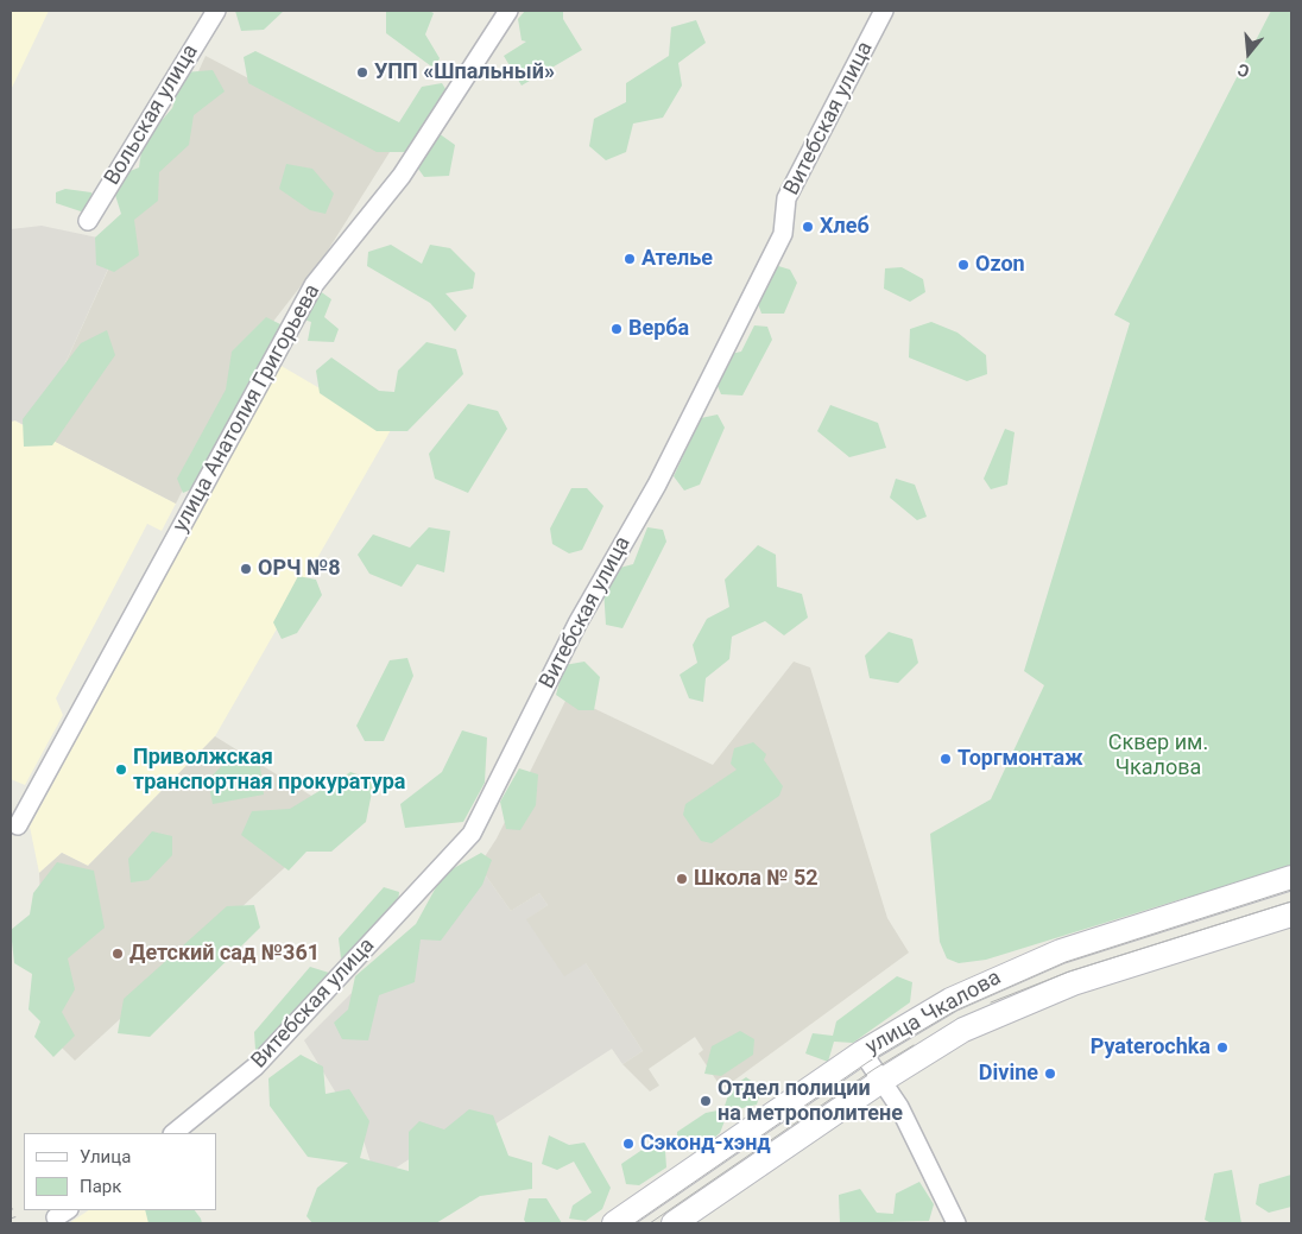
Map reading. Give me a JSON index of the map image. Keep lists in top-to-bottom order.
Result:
{
  "streets": {
    "main road": ["улица Чкалова"],
    "street": ["Вольская улица", "Витебская улица", "улица Анатолия Григорьева"]
  },
  "parks": ["Сквер им. Чкалова"],
  "places": [
    "УПП «Шпальный»",
    "Хлеб",
    "Ателье",
    "Ozon",
    "Верба",
    "ОРЧ №8",
    "Торгмонтаж",
    "Приволжская транспортная прокуратура",
    "Школа № 52",
    "Детский сад №361",
    "Pyaterochka",
    "Divine",
    "Отдел полиции на метрополитене",
    "Сэконд-хэнд"
  ],
  "legend": ["Улица", "Парк"],
  "north": "bottom"
}
